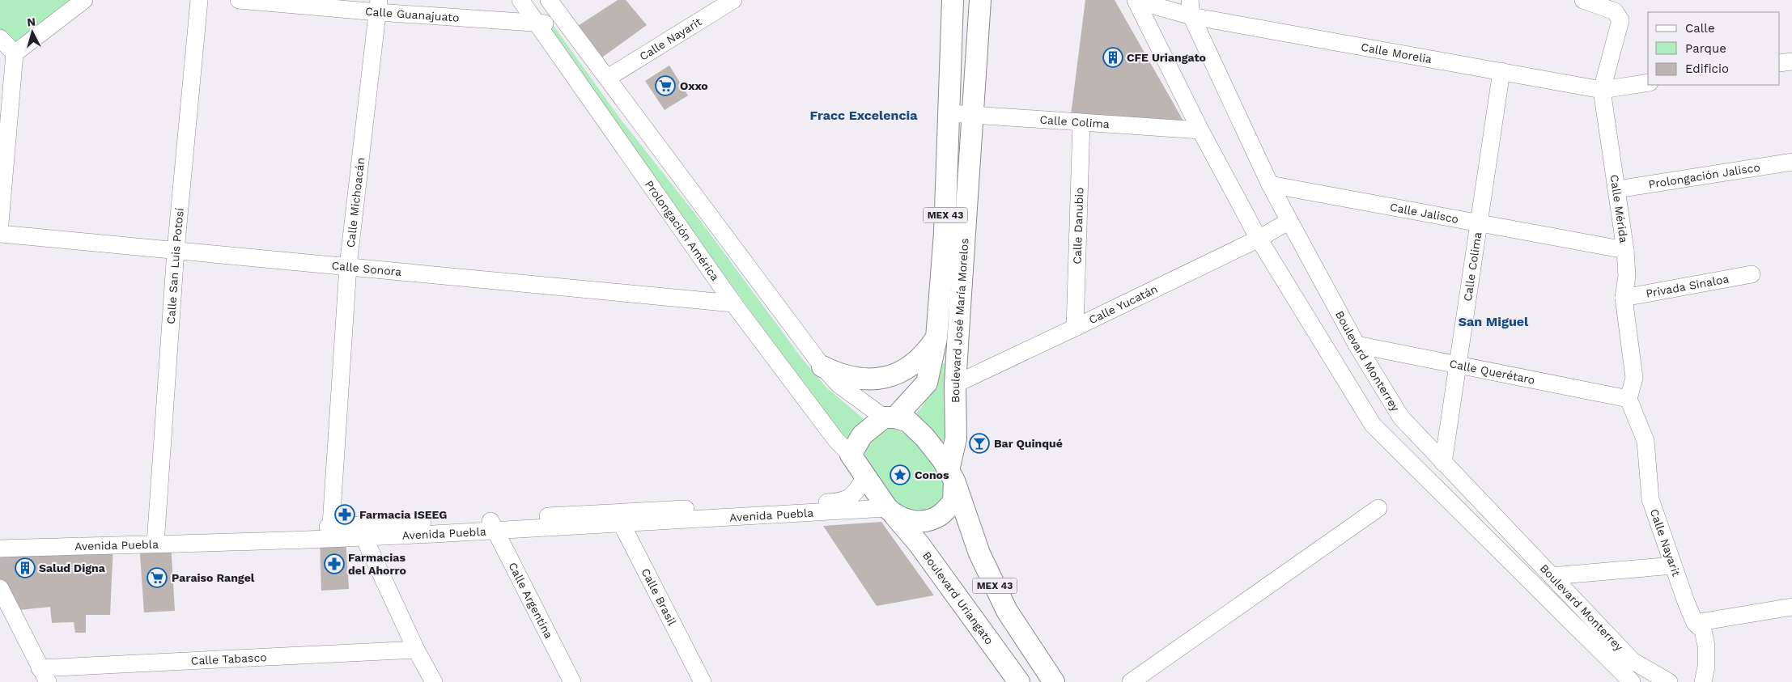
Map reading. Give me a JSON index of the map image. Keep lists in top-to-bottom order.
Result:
{
  "streets": {
    "main road": ["MEX 43", "Boulevard José María Morelos", "Boulevard Uriangato"],
    "street": [
      "Calle Guanajuato",
      "Calle Nayarit",
      "Calle Morelia",
      "Calle Colima",
      "Prolongación Jalisco",
      "Calle Michoacán",
      "Calle Mérida",
      "Calle Jalisco",
      "Calle Danubio",
      "Prolongación América",
      "Calle San Luis Potosí",
      "Calle Sonora",
      "Privada Sinaloa",
      "Calle Yucatán",
      "Boulevard Monterrey",
      "Calle Querétaro",
      "Avenida Puebla",
      "Calle Brasil",
      "Calle Argentina",
      "Calle Tabasco"
    ]
  },
  "crossings": [
    ["Calle Guanajuato", "Calle Michoacán"],
    ["Calle Guanajuato", "Prolongación América"],
    ["Calle Nayarit", "Calle Mérida"],
    ["Calle Nayarit", "Calle Querétaro"],
    ["Calle Morelia", "Calle Colima"],
    ["Calle Morelia", "Calle Mérida"],
    ["Calle Morelia", "Boulevard Monterrey"],
    ["Calle Colima", "Calle Jalisco"],
    ["Calle Colima", "Calle Danubio"],
    ["Calle Colima", "Boulevard José María Morelos"],
    ["Calle Colima", "Boulevard Monterrey"],
    ["Calle Colima", "Calle Querétaro"],
    ["Prolongación Jalisco", "Calle Mérida"],
    ["Calle Michoacán", "Calle Sonora"],
    ["Calle Michoacán", "Avenida Puebla"],
    ["Calle Mérida", "Calle Jalisco"],
    ["Calle Mérida", "Privada Sinaloa"],
    ["Calle Mérida", "Calle Querétaro"],
    ["Calle Jalisco", "Boulevard Monterrey"],
    ["MEX 43", "Prolongación América"],
    ["MEX 43", "Boulevard José María Morelos"],
    ["MEX 43", "Avenida Puebla"],
    ["MEX 43", "Boulevard Uriangato"],
    ["Calle Danubio", "Calle Yucatán"],
    ["Prolongación América", "Calle Sonora"],
    ["Prolongación América", "Boulevard José María Morelos"],
    ["Prolongación América", "Avenida Puebla"],
    ["Prolongación América", "Boulevard Uriangato"],
    ["Calle San Luis Potosí", "Calle Sonora"],
    ["Calle San Luis Potosí", "Avenida Puebla"],
    ["Calle Yucatán", "Boulevard José María Morelos"],
    ["Calle Yucatán", "Boulevard Monterrey"],
    ["Boulevard José María Morelos", "Avenida Puebla"],
    ["Boulevard José María Morelos", "Boulevard Uriangato"],
    ["Boulevard Monterrey", "Calle Querétaro"],
    ["Avenida Puebla", "Calle Brasil"],
    ["Avenida Puebla", "Boulevard Uriangato"],
    ["Avenida Puebla", "Calle Argentina"]
  ],
  "districts": ["Fracc Excelencia", "San Miguel"],
  "places": {
    "building": ["CFE Uriangato", "Salud Digna"],
    "supermarket": ["Oxxo", "Paraiso Rangel"],
    "bar": ["Bar Quinqué"],
    "place": ["Conos"],
    "pharmacy": ["Farmacia ISEEG", "Farmacias del Ahorro"]
  },
  "legend": ["Calle", "Parque", "Edificio"],
  "north": "top"
}
